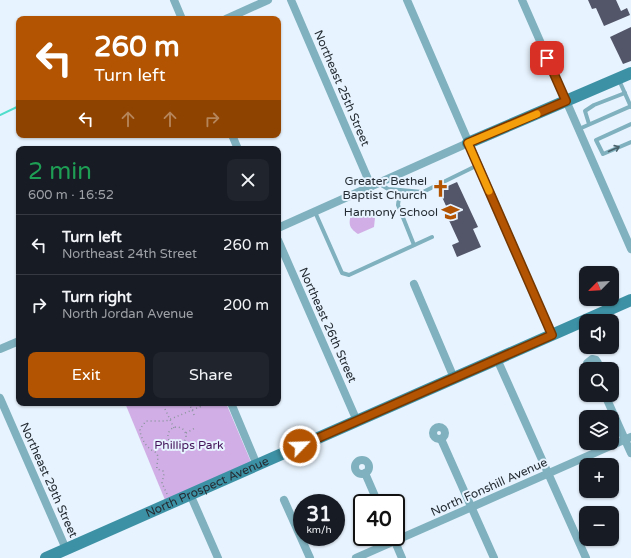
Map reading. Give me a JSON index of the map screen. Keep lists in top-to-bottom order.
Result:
{
  "streets": {
    "street": [
      "Northeast 25th Street",
      "Northeast 26th Street",
      "Northeast 29th Street",
      "North Prospect Avenue",
      "North Fonshill Avenue"
    ]
  },
  "crossings": [
    ["Northeast 26th Street", "North Prospect Avenue"],
    ["Northeast 29th Street", "North Prospect Avenue"]
  ],
  "parks": ["Phillips Park"],
  "places": {
    "church": ["Greater Bethel Baptist Church"],
    "school or university": ["Harmony School"]
  },
  "north": "bottom left",
  "page": {
    "turn": ["260 m", "Turn left"],
    "heading": ["2 min", "600 m · 16:52"],
    "list": [
      {
        "name": "Turn left",
        "note": "Northeast 24th Street",
        "value": "260 m"
      },
      {
        "name": "Turn right",
        "note": "North Jordan Avenue",
        "value": "200 m"
      }
    ],
    "map_buttons": ["+", "−"],
    "buttons": ["Exit", "Share"],
    "speed": "31 km/h",
    "limit": "40"
  }
}
